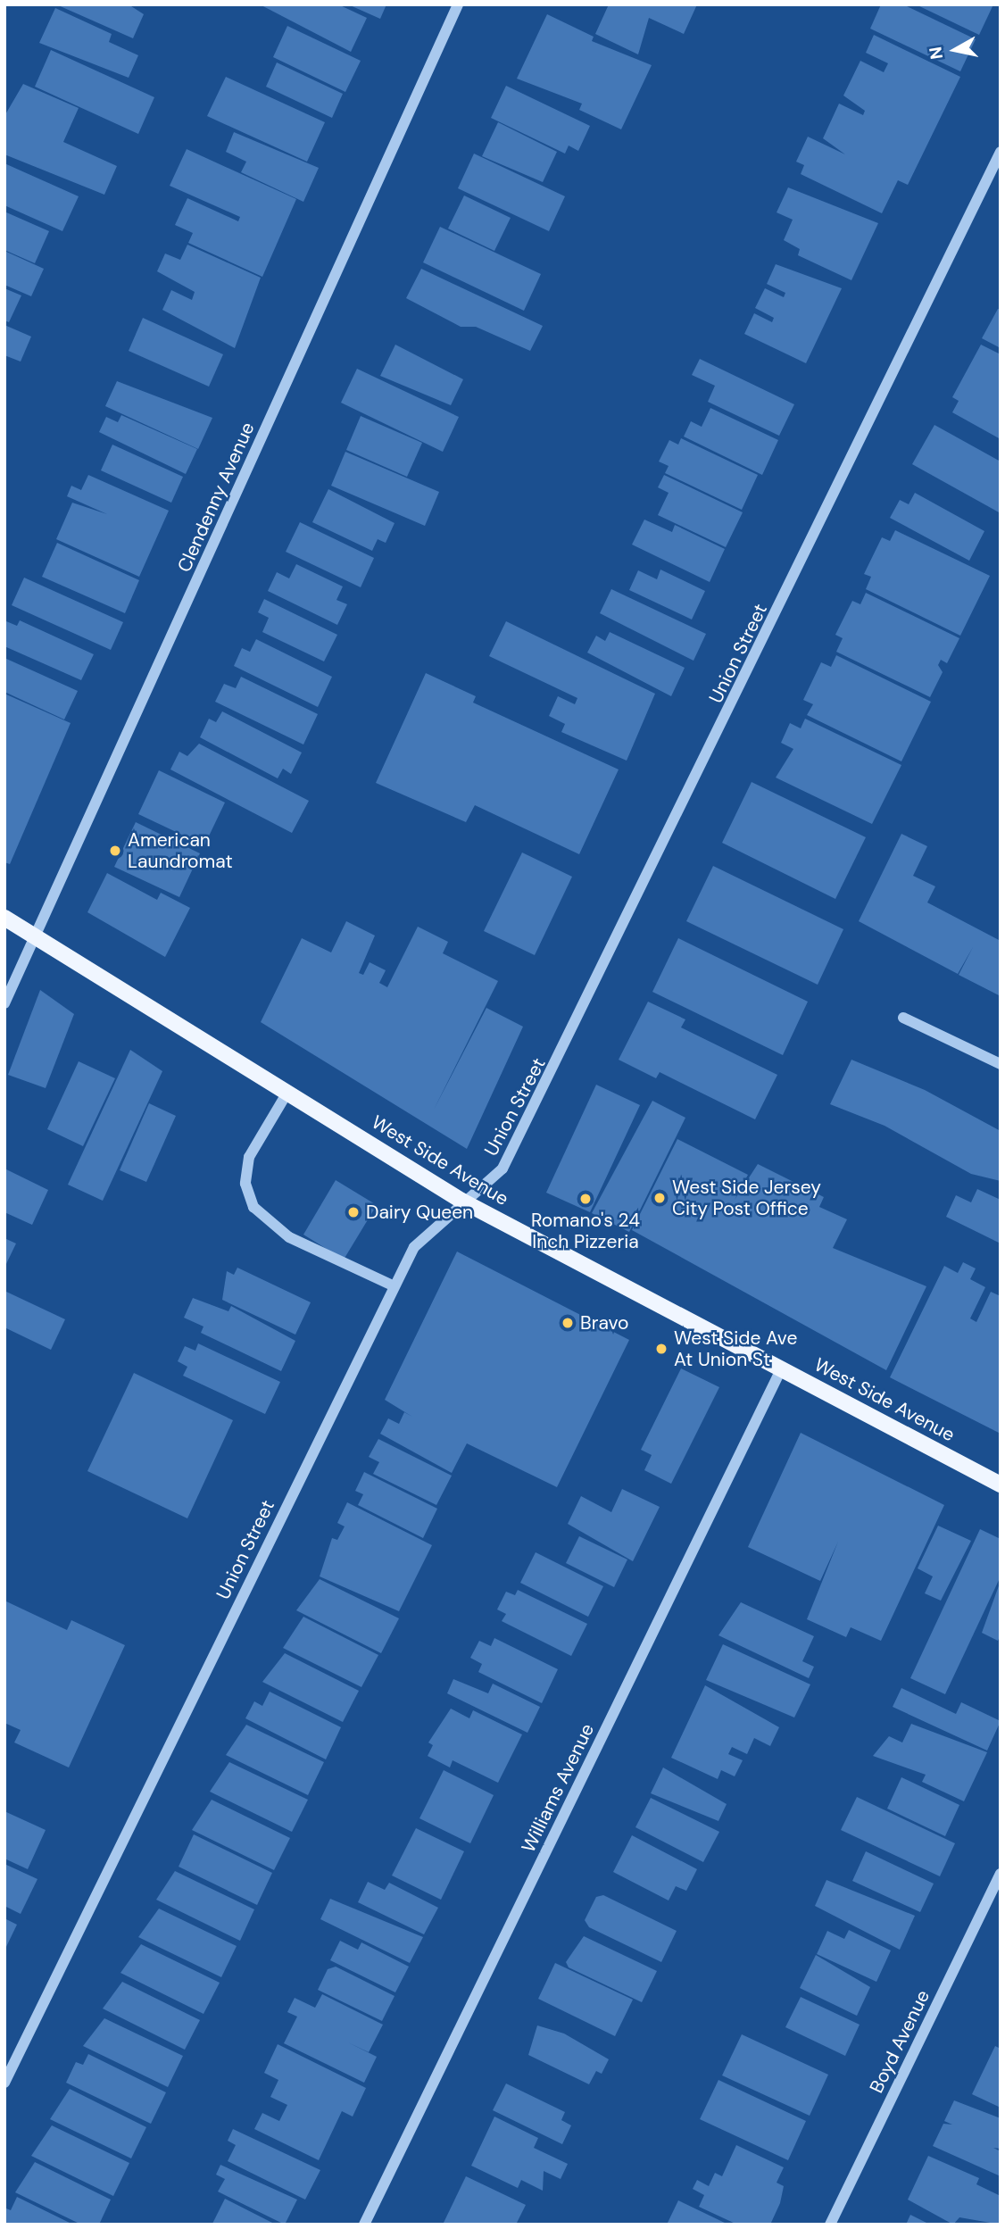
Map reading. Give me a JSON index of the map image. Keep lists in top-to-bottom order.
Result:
{
  "streets": {
    "main road": ["West Side Avenue"],
    "street": [
      "Clendenny Avenue",
      "Union Street",
      "Williams Avenue",
      "Boyd Avenue"
    ]
  },
  "crossings": [
    ["Clendenny Avenue", "West Side Avenue"],
    ["Union Street", "West Side Avenue"],
    ["West Side Avenue", "Williams Avenue"]
  ],
  "places": [
    "American Laundromat",
    "West Side Jersey City Post Office",
    "Romano's 24 Inch Pizzeria",
    "Dairy Queen",
    "Bravo",
    "West Side Ave At Union St"
  ],
  "north": "left"
}
